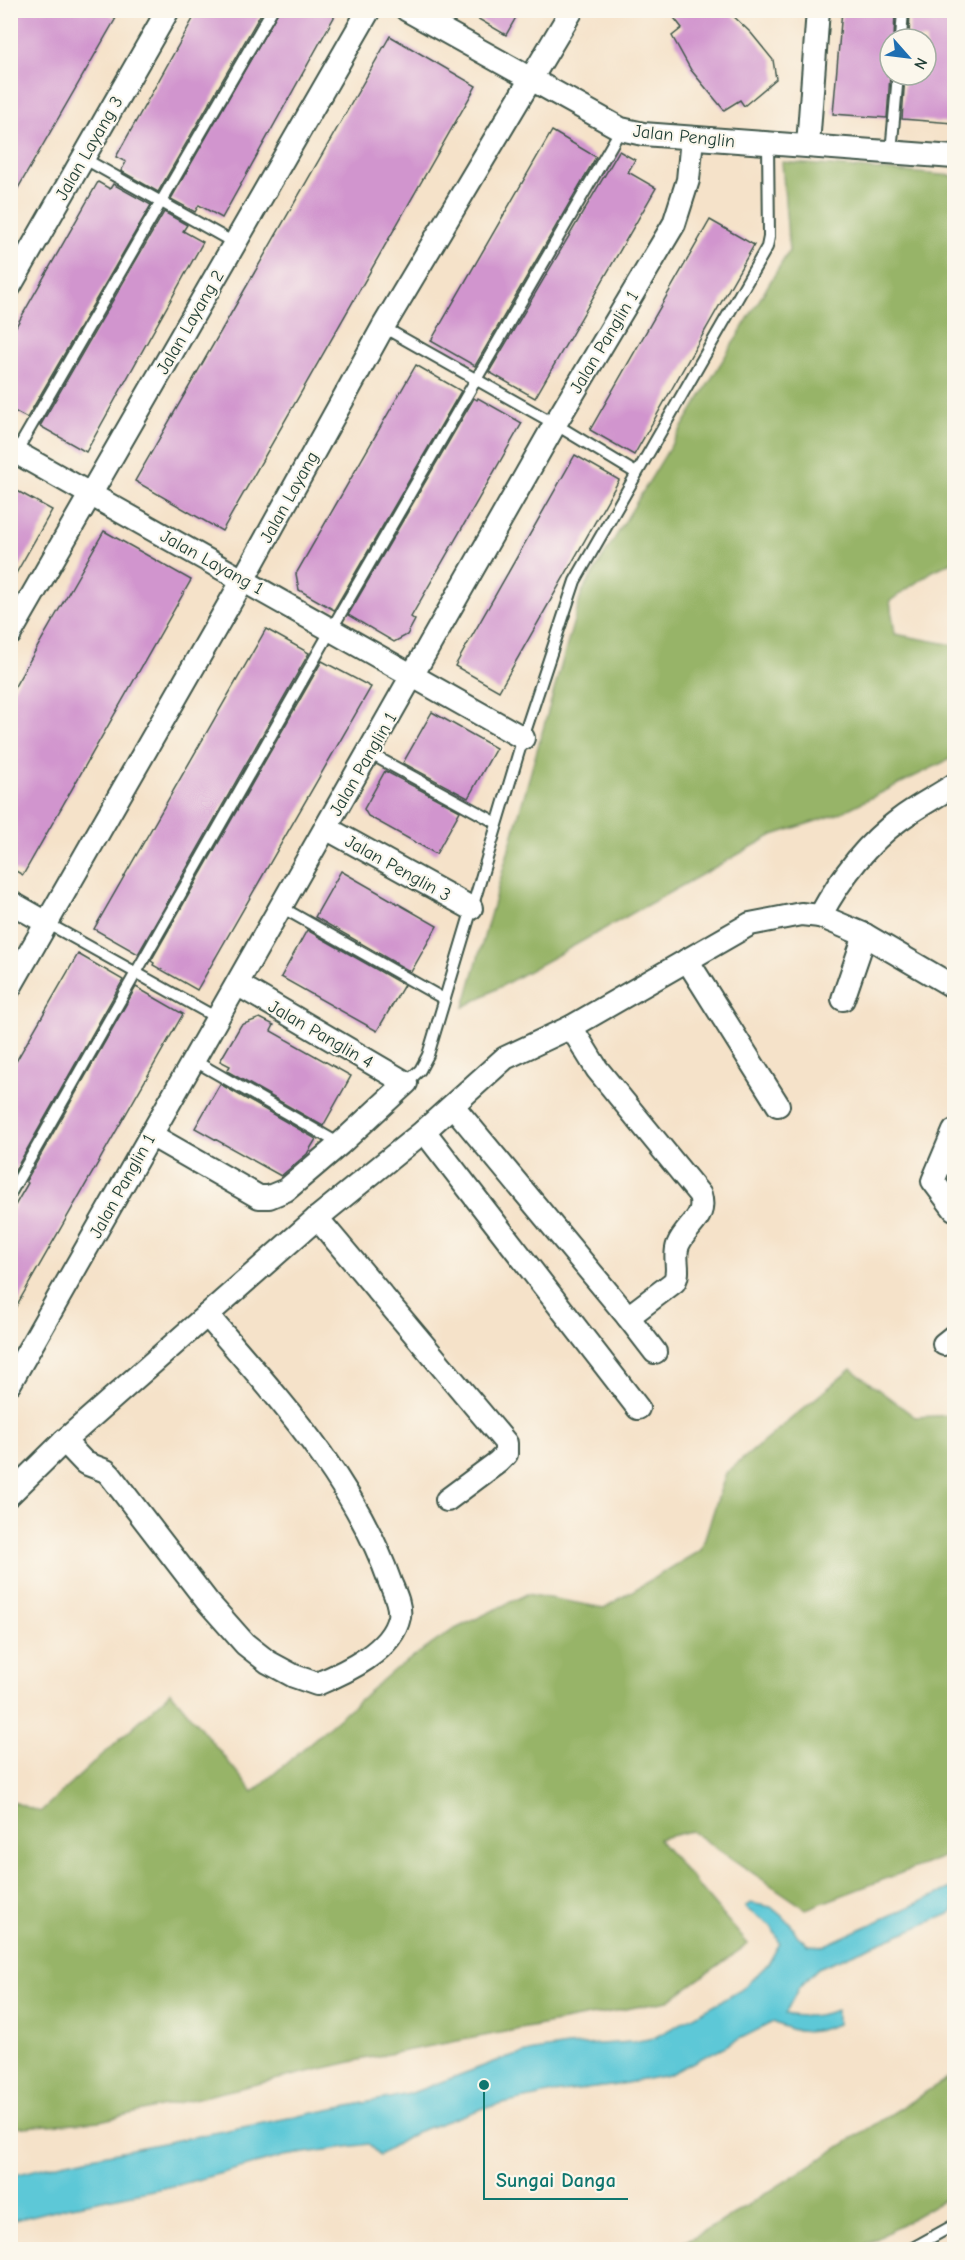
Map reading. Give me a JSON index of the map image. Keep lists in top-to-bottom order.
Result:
{
  "streets": {
    "street": [
      "Jalan Penglin",
      "Jalan Layang 3",
      "Jalan Layang 2",
      "Jalan Panglin 1",
      "Jalan Layang",
      "Jalan Layang 1",
      "Jalan Penglin 3",
      "Jalan Panglin 4"
    ]
  },
  "crossings": [
    ["Jalan Penglin", "Jalan Panglin 1"],
    ["Jalan Penglin", "Jalan Layang"],
    ["Jalan Layang 2", "Jalan Layang 1"],
    ["Jalan Panglin 1", "Jalan Layang 1"],
    ["Jalan Panglin 1", "Jalan Penglin 3"],
    ["Jalan Panglin 1", "Jalan Panglin 4"],
    ["Jalan Layang", "Jalan Layang 1"]
  ],
  "places": ["Sungai Danga"],
  "north": "bottom right"
}
